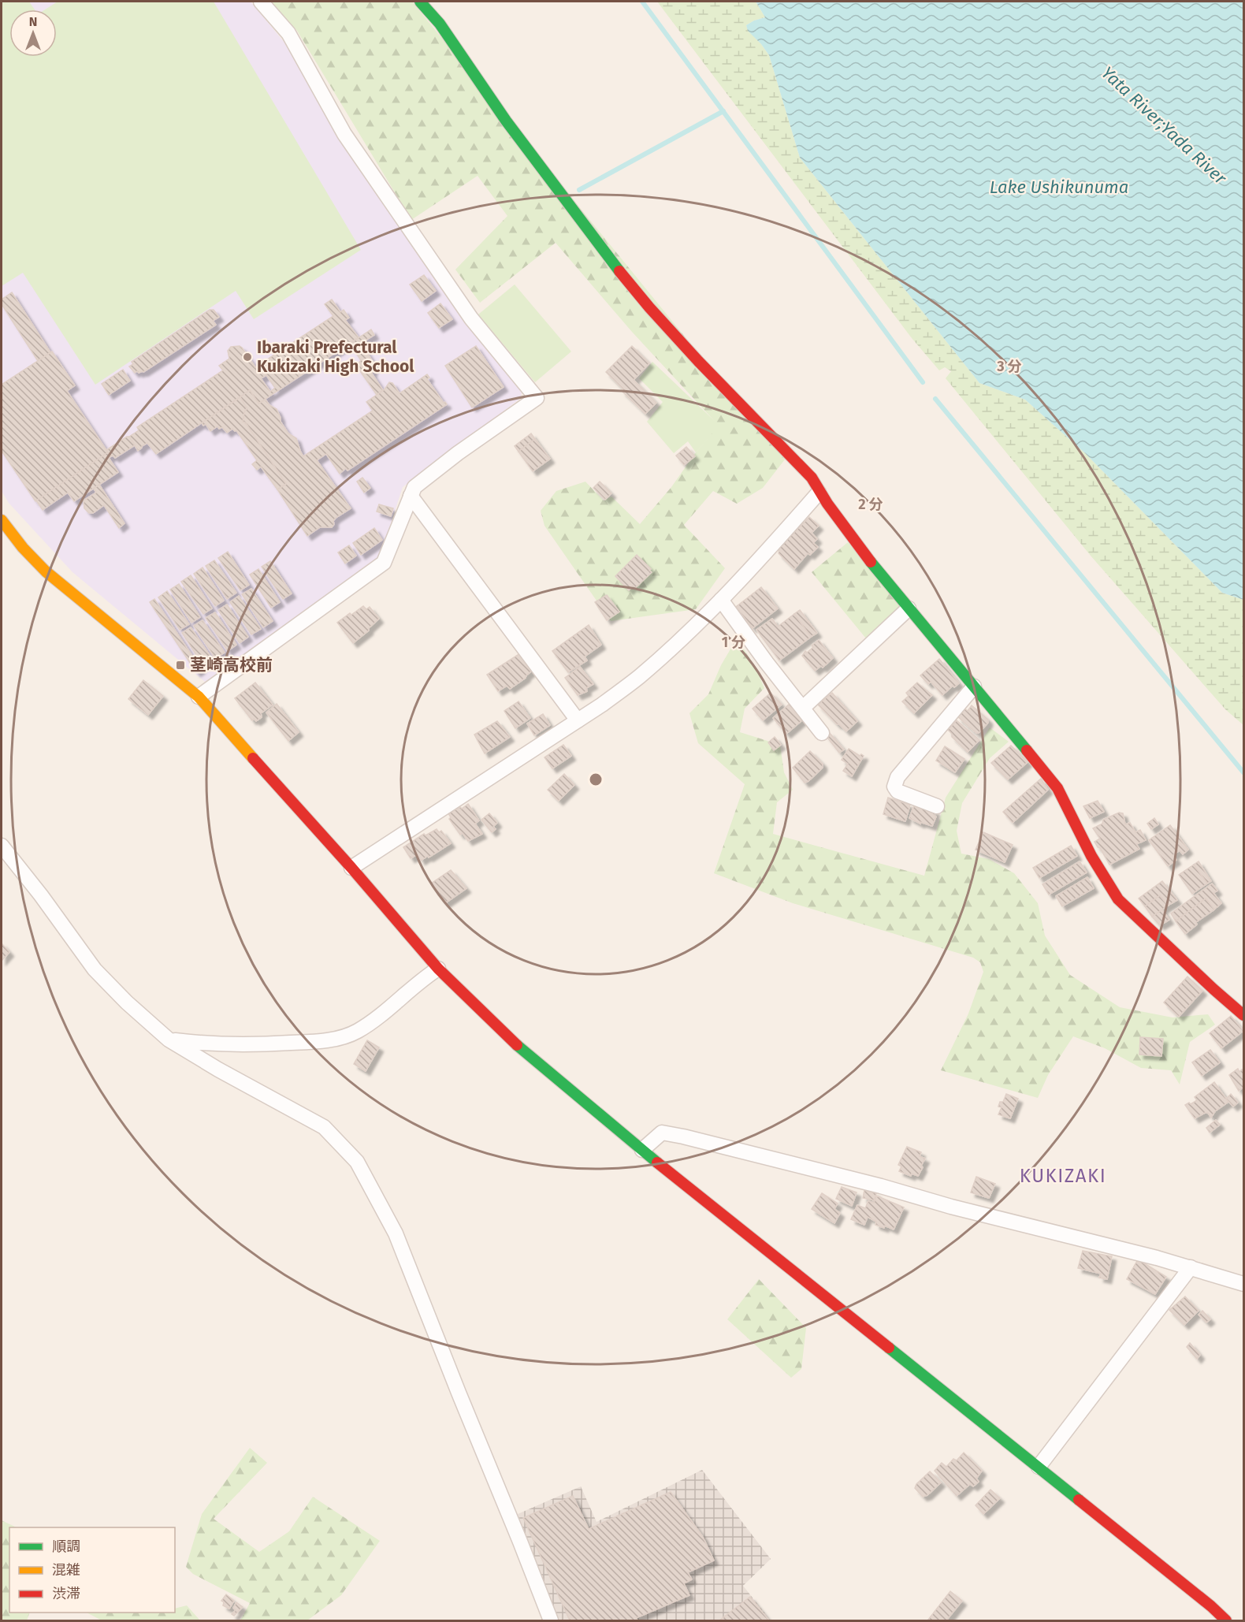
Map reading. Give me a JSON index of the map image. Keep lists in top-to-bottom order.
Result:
{
  "districts": ["KUKIZAKI"],
  "water": ["Yata River;Yada River", "Lake Ushikunuma"],
  "places": {
    "other": ["Ibaraki Prefectural Kukizaki High School"],
    "transit": ["茎崎高校前"]
  },
  "legend": ["順調", "混雑", "渋滞"],
  "north": "top",
  "rings": ["3 分", "2 分", "1 分"]
}
